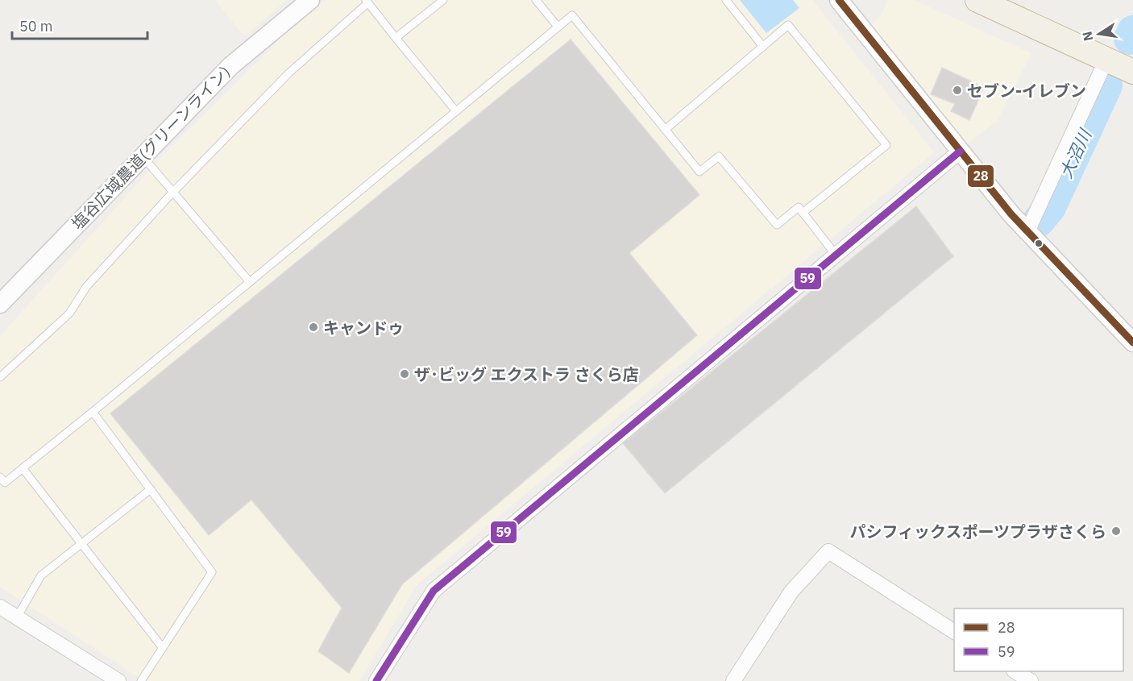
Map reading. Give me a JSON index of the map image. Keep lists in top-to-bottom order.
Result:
{
  "streets": {
    "street": ["塩谷広域農道(グリーンライン)"]
  },
  "water": ["大沼川"],
  "places": [
    "セブン-イレブン",
    "キャンドゥ",
    "ザ･ビッグ エクストラ さくら店",
    "パシフィックスポーツプラザさくら"
  ],
  "lines": ["transit line 28", "transit line 59"],
  "legend": ["28", "59"],
  "scale_bar": "50 m",
  "north": "left"
}
